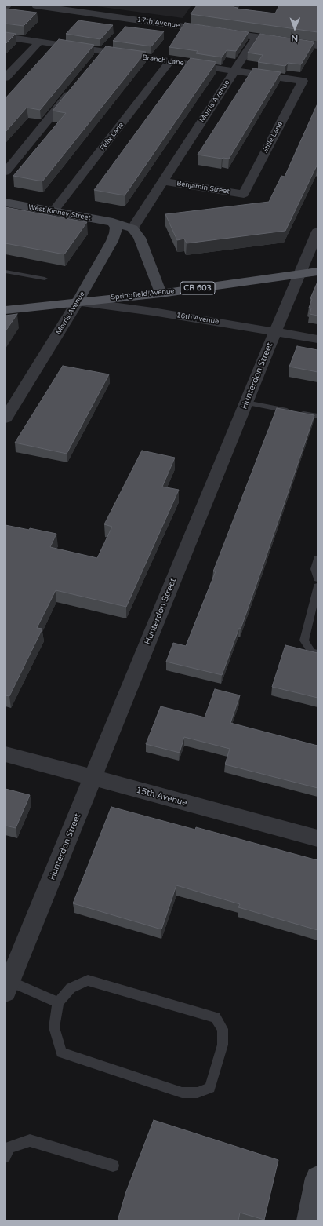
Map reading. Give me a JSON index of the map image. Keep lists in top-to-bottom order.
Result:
{
  "streets": {
    "main road": ["CR 603", "Springfield Avenue"],
    "street": [
      "17th Avenue",
      "Branch Lane",
      "Morris Avenue",
      "Felix Lane",
      "Stille Lane",
      "Benjamin Street",
      "West Kinney Street",
      "16th Avenue",
      "Hunterdon Street",
      "15th Avenue"
    ]
  },
  "crossings": [
    ["17th Avenue", "Morris Avenue"],
    ["Branch Lane", "Morris Avenue"],
    ["Branch Lane", "Felix Lane"],
    ["Branch Lane", "Stille Lane"],
    ["Morris Avenue", "Benjamin Street"],
    ["Morris Avenue", "West Kinney Street"],
    ["Morris Avenue", "Springfield Avenue"],
    ["Morris Avenue", "16th Avenue"],
    ["Felix Lane", "West Kinney Street"],
    ["Stille Lane", "Benjamin Street"],
    ["Springfield Avenue", "16th Avenue"],
    ["Springfield Avenue", "Hunterdon Street"],
    ["16th Avenue", "Hunterdon Street"],
    ["Hunterdon Street", "15th Avenue"]
  ],
  "north": "bottom"
}
